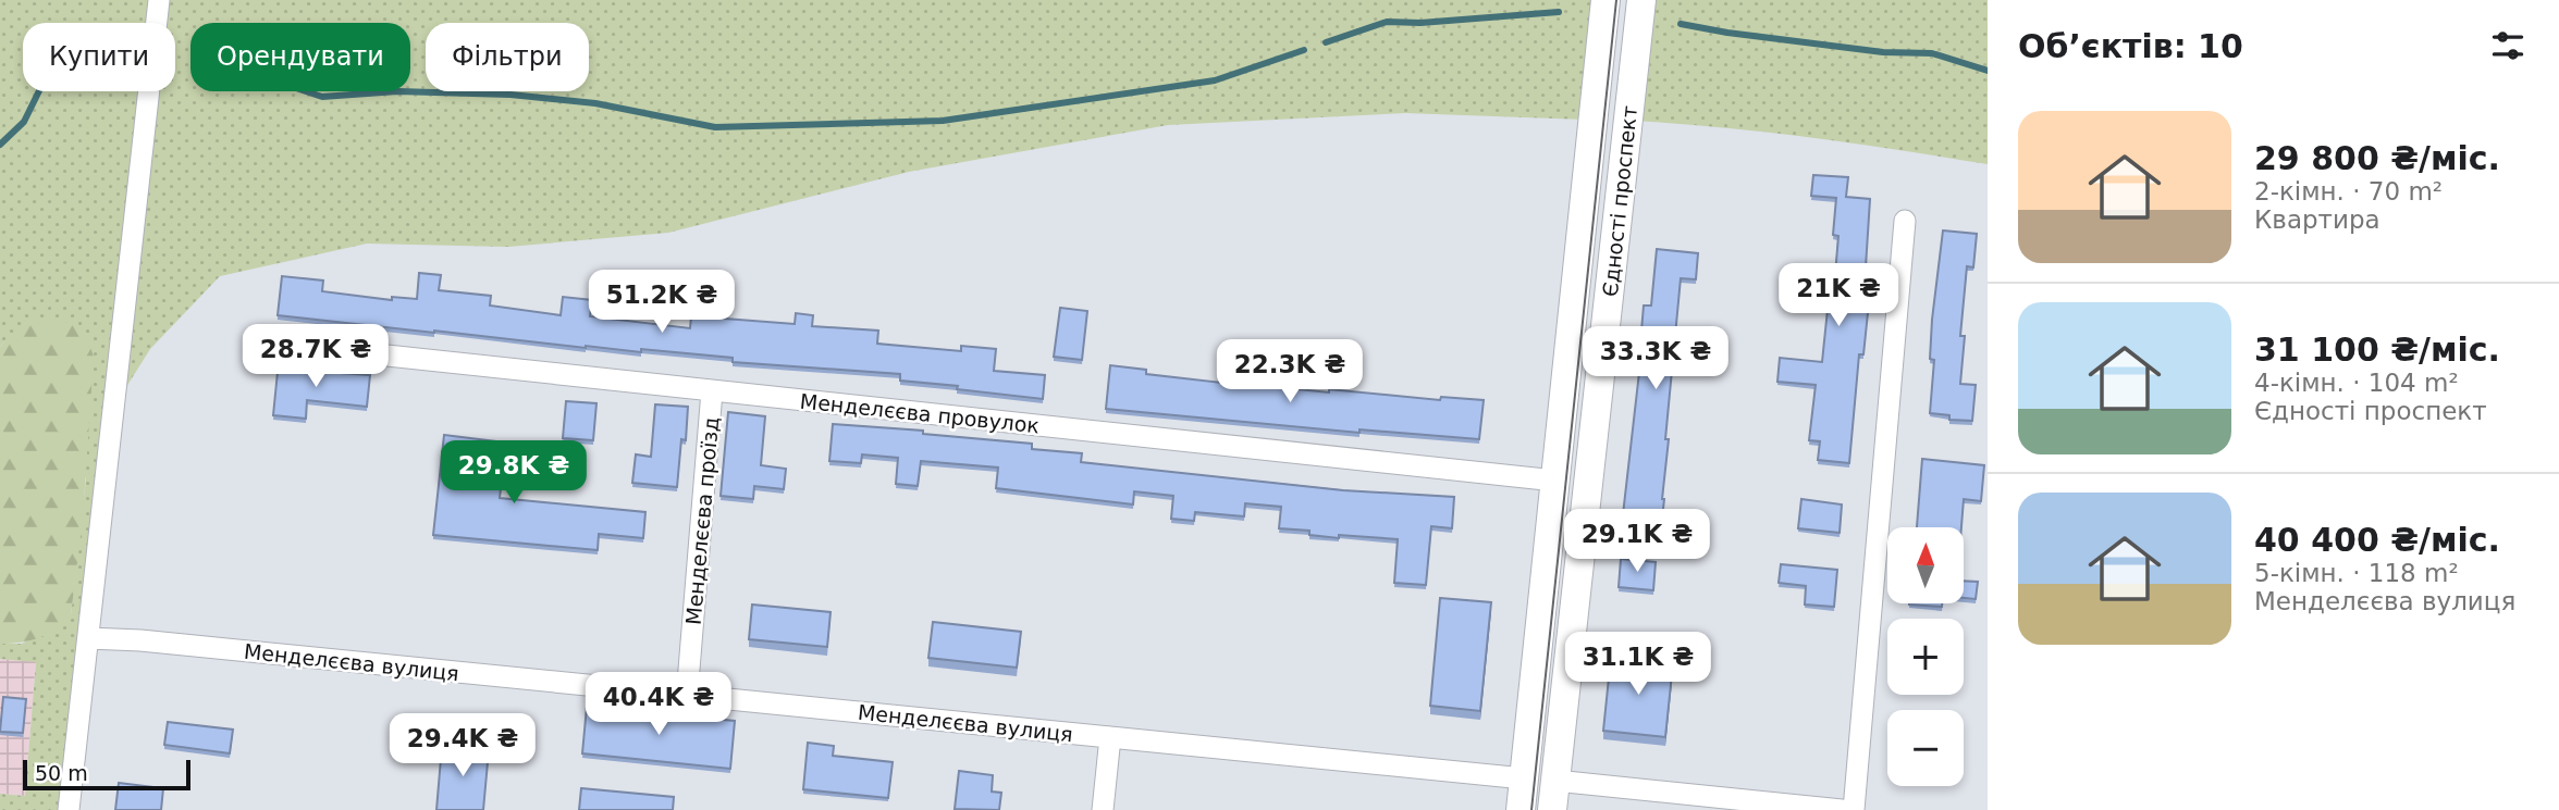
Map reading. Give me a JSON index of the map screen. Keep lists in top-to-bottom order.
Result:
{
  "streets": {
    "main road": ["Єдності проспект", "Менделєєва вулиця"],
    "street": ["Менделєєва провулок", "Менделєєва проїзд"]
  },
  "crossings": [
    ["Єдності проспект", "Менделєєва провулок"],
    ["Єдності проспект", "Менделєєва вулиця"],
    ["Менделєєва провулок", "Менделєєва проїзд"],
    ["Менделєєва проїзд", "Менделєєва вулиця"]
  ],
  "scale_bar": "50 m",
  "north": "top",
  "page": {
    "heading": "Об’єктів: 10",
    "chip": ["Купити", "Орендувати", "Фільтри"],
    "list": [
      {
        "name": "29 800 ₴/міс.",
        "note": "2-кімн. · 70 m² · Квартира"
      },
      {
        "name": "31 100 ₴/міс.",
        "note": "4-кімн. · 104 m² · Єдності проспект"
      },
      {
        "name": "40 400 ₴/міс.",
        "note": "5-кімн. · 118 m² · Менделєєва вулиця"
      }
    ],
    "price": [
      "21K ₴",
      "51.2K ₴",
      "28.7K ₴",
      "33.3K ₴",
      "22.3K ₴",
      "29.8K ₴",
      "29.1K ₴",
      "31.1K ₴",
      "40.4K ₴",
      "29.4K ₴"
    ],
    "map_buttons": ["+", "−"],
    "scale": "50 m"
  }
}
